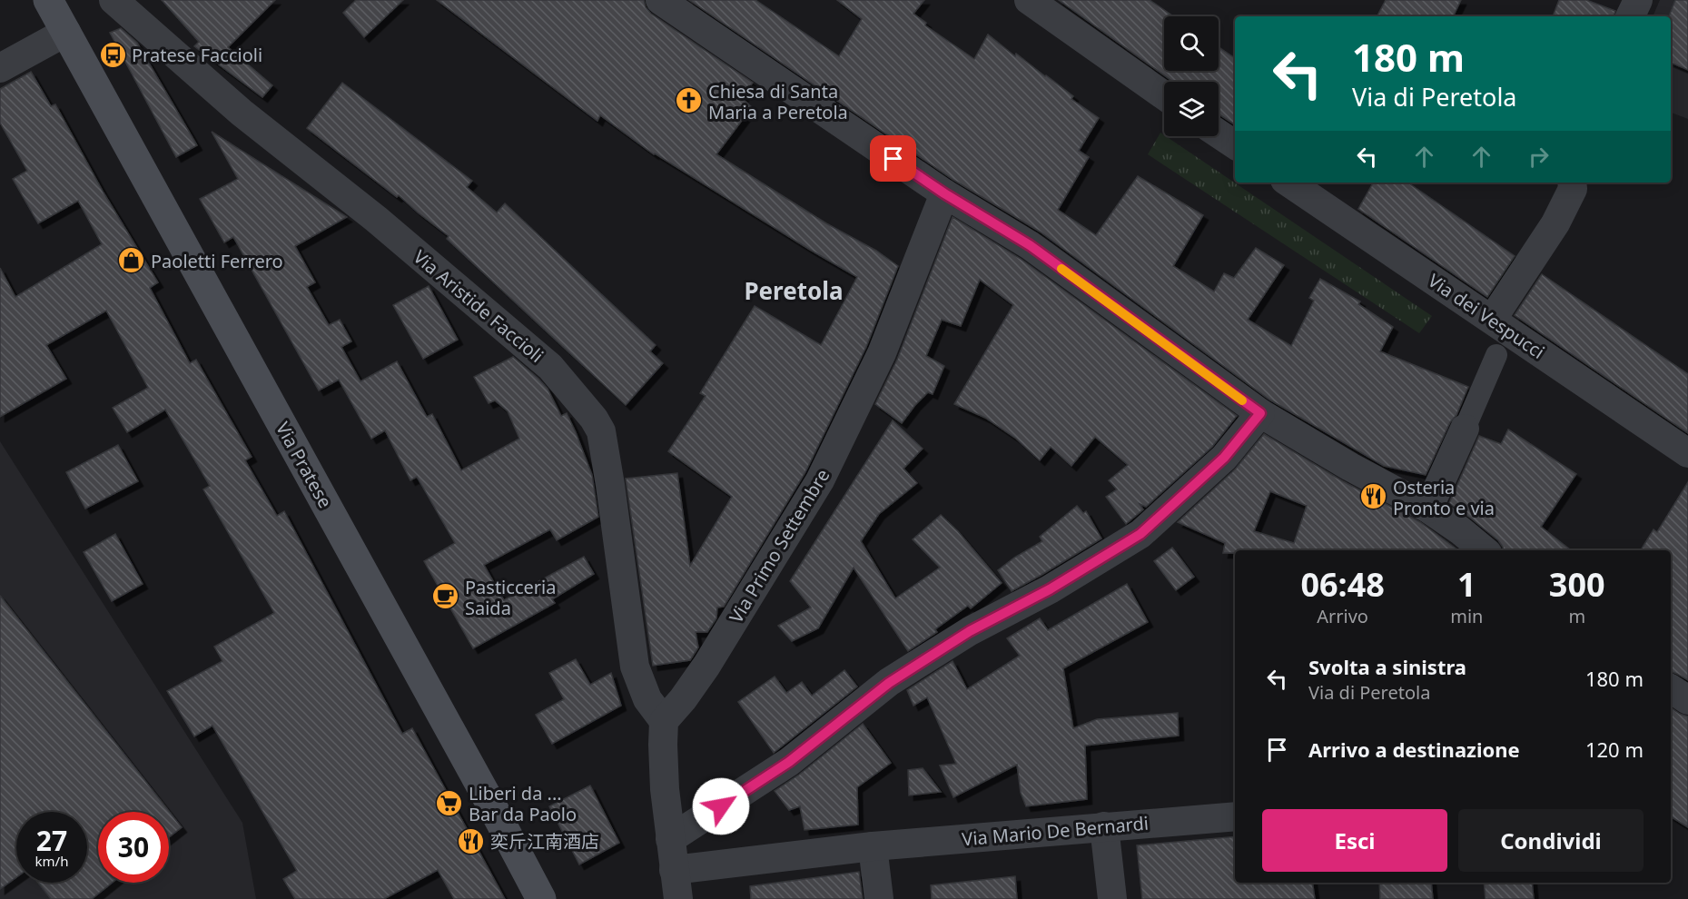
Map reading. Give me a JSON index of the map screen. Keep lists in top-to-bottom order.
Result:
{
  "streets": {
    "main road": ["Via Pratese"],
    "street": [
      "Via Aristide Faccioli",
      "Via dei Vespucci",
      "Via Primo Settembre",
      "Via Mario De Bernardi"
    ]
  },
  "crossings": [
    ["Via Aristide Faccioli", "Via Primo Settembre"]
  ],
  "districts": ["Peretola"],
  "places": {
    "bus stop": ["Pratese Faccioli"],
    "church": ["Chiesa di Santa Maria a Peretola"],
    "shop": ["Paoletti Ferrero"],
    "restaurant": ["Osteria Pronto e via", "奕斤江南酒店"],
    "cafe": ["Pasticceria Saida"],
    "supermarket": ["Liberi da ... Bar da Paolo"]
  },
  "page": {
    "turn": ["180 m", "Via di Peretola"],
    "eta": [
      "06:48",
      "Arrivo",
      "1",
      "min",
      "300",
      "m"
    ],
    "list": [
      {
        "name": "Svolta a sinistra",
        "note": "Via di Peretola",
        "value": "180 m"
      },
      {
        "name": "Arrivo a destinazione",
        "value": "120 m"
      }
    ],
    "buttons": ["Esci", "Condividi"],
    "speed": "27 km/h",
    "limit": "30"
  }
}
